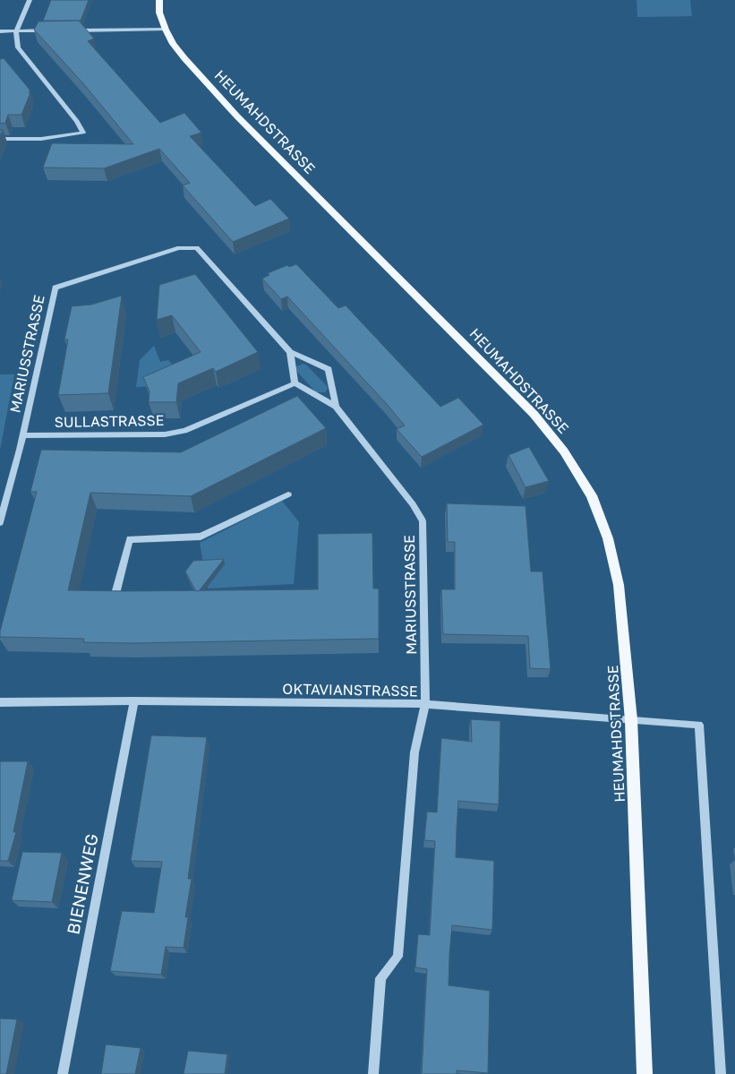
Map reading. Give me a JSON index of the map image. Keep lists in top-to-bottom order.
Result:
{
  "streets": {
    "main road": ["HEUMAHDSTRASSE"],
    "street": [
      "MARIUSSTRASSE",
      "SULLASTRASSE",
      "OKTAVIANSTRASSE",
      "BIENENWEG"
    ]
  },
  "crossings": [
    ["HEUMAHDSTRASSE", "OKTAVIANSTRASSE"],
    ["MARIUSSTRASSE", "SULLASTRASSE"],
    ["MARIUSSTRASSE", "OKTAVIANSTRASSE"],
    ["OKTAVIANSTRASSE", "BIENENWEG"]
  ]
}
